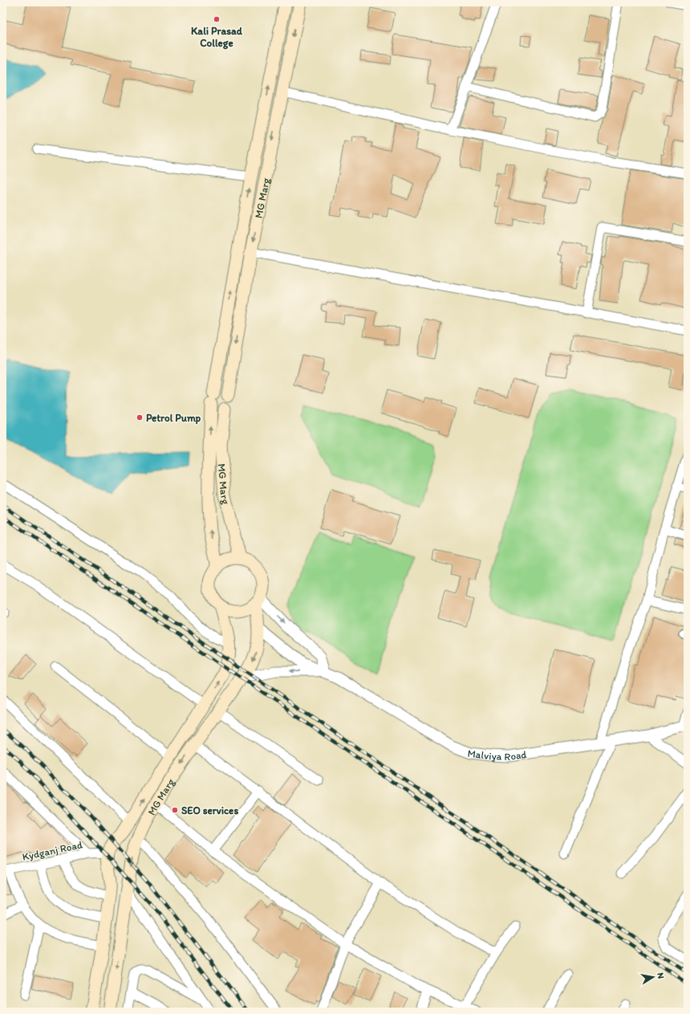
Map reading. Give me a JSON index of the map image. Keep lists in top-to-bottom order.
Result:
{
  "streets": {
    "main road": ["MG Marg"],
    "street": ["Malviya Road", "Kydganj Road"]
  },
  "crossings": [
    ["MG Marg", "Malviya Road"],
    ["MG Marg", "Kydganj Road"]
  ],
  "places": ["Kali Prasad College", "Petrol Pump", "SEO services"],
  "north": "right"
}
